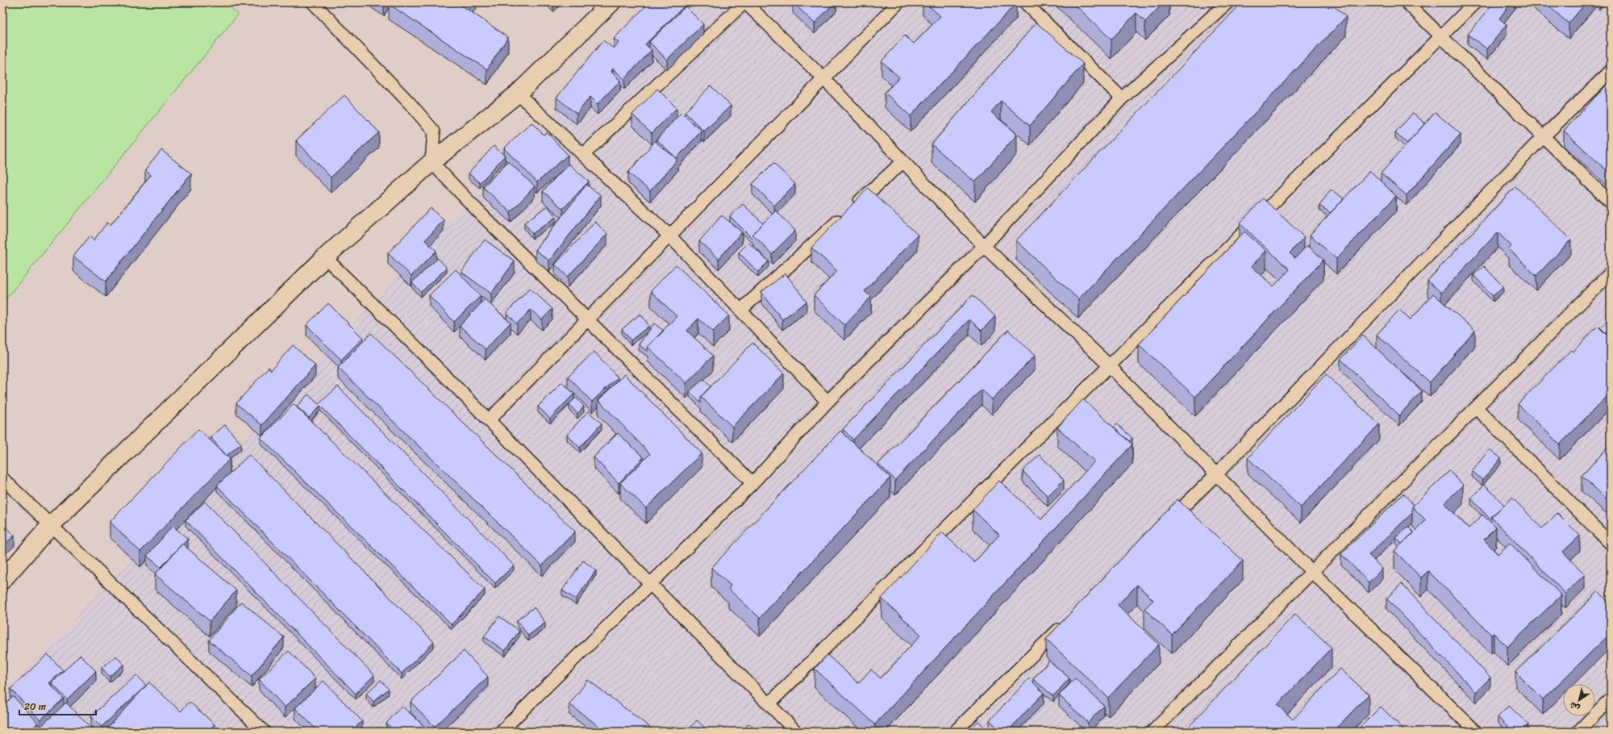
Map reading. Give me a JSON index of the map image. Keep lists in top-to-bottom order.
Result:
{
  "scale_bar": "20 m",
  "north": "bottom left"
}
